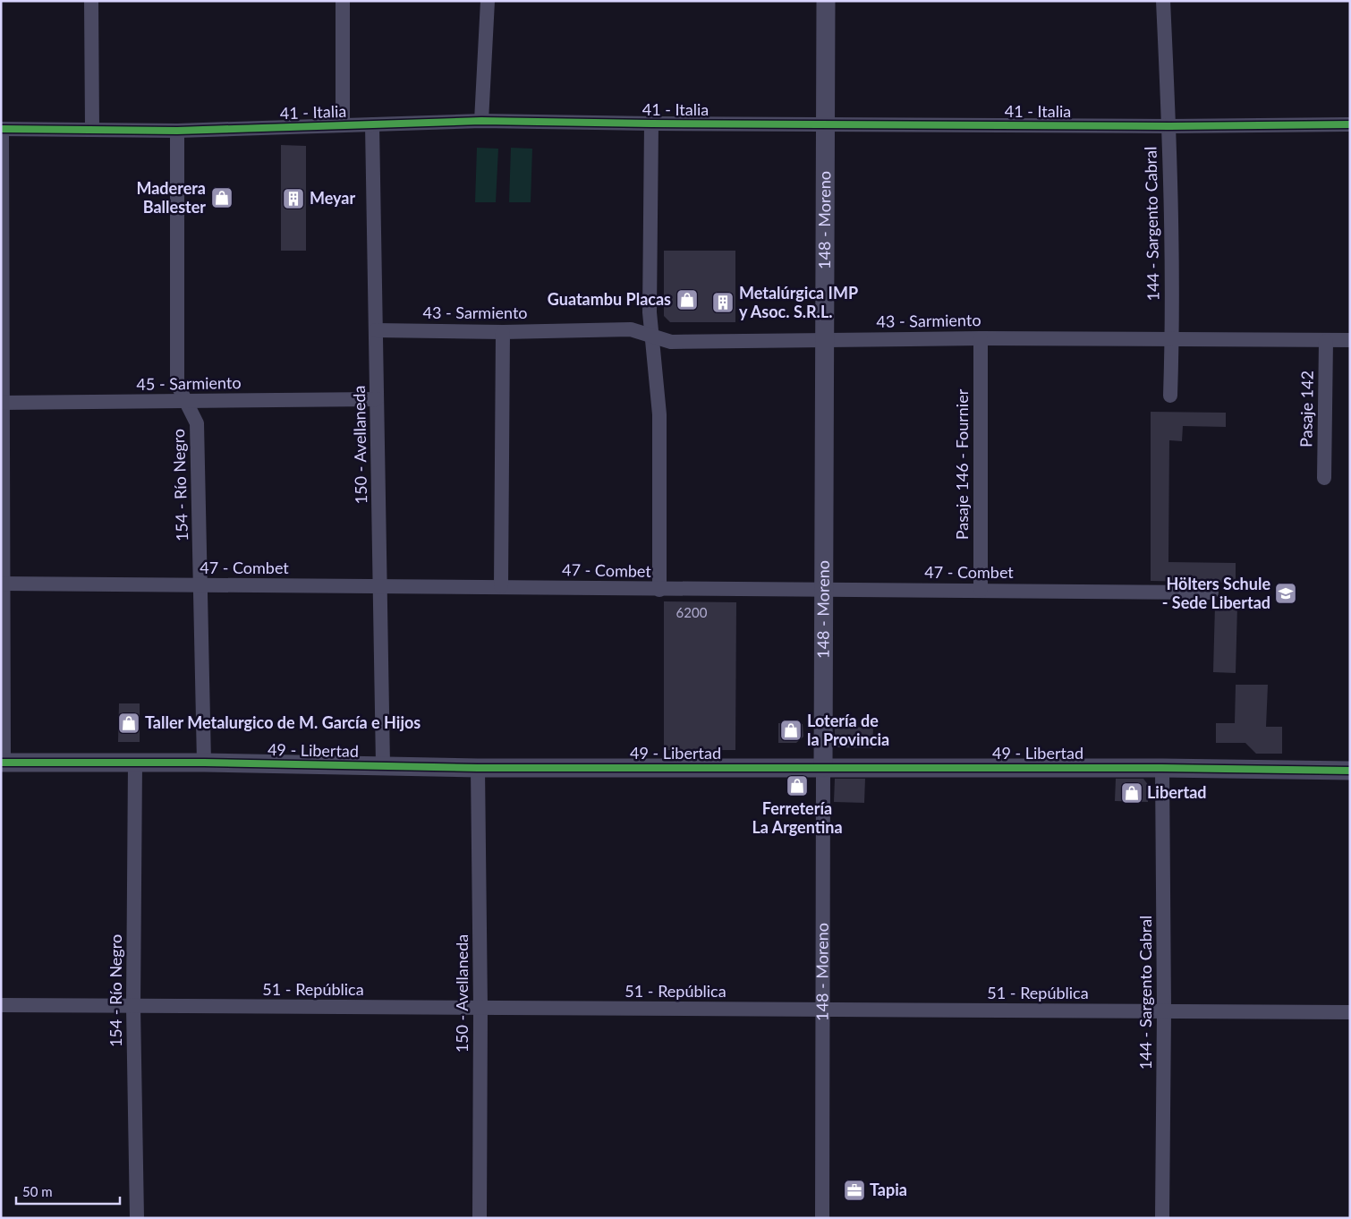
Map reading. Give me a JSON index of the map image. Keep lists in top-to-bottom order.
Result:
{
  "streets": {
    "street": [
      "41 - Italia",
      "148 - Moreno",
      "144 - Sargento Cabral",
      "43 - Sarmiento",
      "45 - Sarmiento",
      "Pasaje 142",
      "150 - Avellaneda",
      "Pasaje 146 - Fournier",
      "154 - Río Negro",
      "47 - Combet",
      "49 - Libertad",
      "51 - República"
    ]
  },
  "crossings": [
    ["41 - Italia", "148 - Moreno"],
    ["41 - Italia", "144 - Sargento Cabral"],
    ["41 - Italia", "150 - Avellaneda"],
    ["41 - Italia", "154 - Río Negro"],
    ["148 - Moreno", "43 - Sarmiento"],
    ["148 - Moreno", "47 - Combet"],
    ["148 - Moreno", "49 - Libertad"],
    ["148 - Moreno", "51 - República"],
    ["144 - Sargento Cabral", "43 - Sarmiento"],
    ["144 - Sargento Cabral", "49 - Libertad"],
    ["144 - Sargento Cabral", "51 - República"],
    ["43 - Sarmiento", "Pasaje 142"],
    ["43 - Sarmiento", "150 - Avellaneda"],
    ["43 - Sarmiento", "Pasaje 146 - Fournier"],
    ["45 - Sarmiento", "150 - Avellaneda"],
    ["45 - Sarmiento", "154 - Río Negro"],
    ["150 - Avellaneda", "47 - Combet"],
    ["150 - Avellaneda", "49 - Libertad"],
    ["150 - Avellaneda", "51 - República"],
    ["Pasaje 146 - Fournier", "47 - Combet"],
    ["154 - Río Negro", "47 - Combet"],
    ["154 - Río Negro", "49 - Libertad"],
    ["154 - Río Negro", "51 - República"]
  ],
  "places": {
    "shop": [
      "Maderera Ballester",
      "Guatambu Placas",
      "Taller Metalurgico de M. García e Hijos",
      "Lotería de la Provincia",
      "Ferretería La Argentina",
      "Libertad"
    ],
    "building": ["Meyar", "Metalúrgica IMP y Asoc. S.R.L."],
    "school or university": ["Hölters Schule - Sede Libertad"],
    "office": ["Tapia"]
  },
  "house_numbers": ["6200"],
  "scale_bar": "50 m"
}
